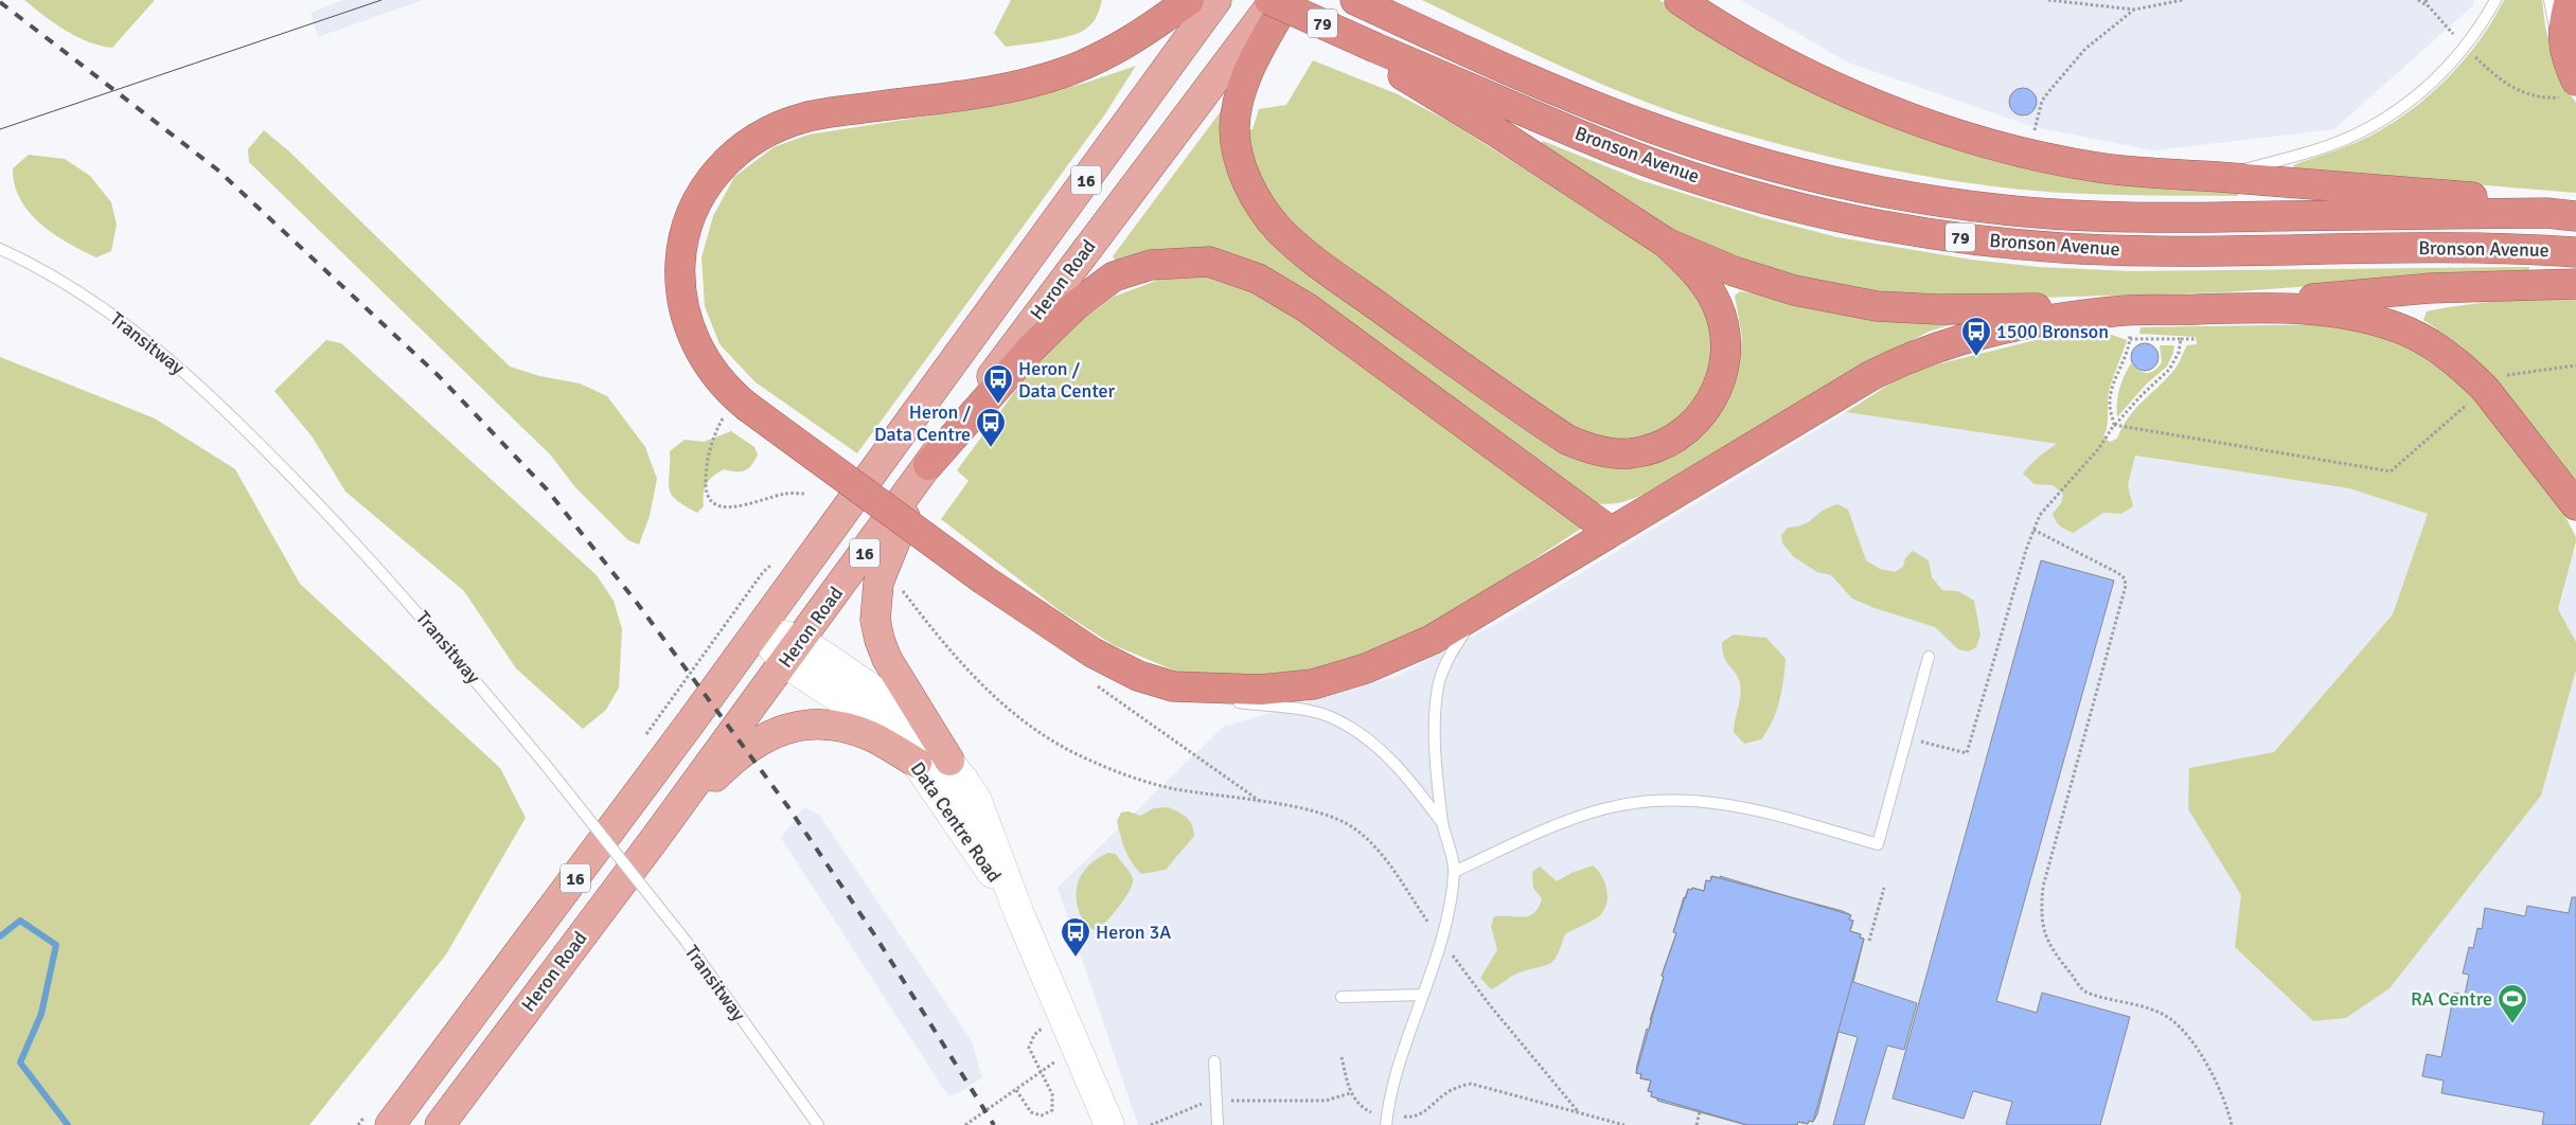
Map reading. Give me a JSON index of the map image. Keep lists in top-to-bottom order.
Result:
{
  "streets": {
    "highway": ["79", "Bronson Avenue"],
    "main road": ["16", "Heron Road", "Data Centre Road"],
    "lane": ["Transitway"]
  },
  "crossings": [
    ["79", "Bronson Avenue"],
    ["Heron Road", "Data Centre Road"]
  ],
  "places": {
    "bus stop": [
      "1500 Bronson",
      "Heron / Data Center",
      "Heron / Data Centre",
      "Heron 3A"
    ],
    "sports": ["RA Centre"]
  }
}
